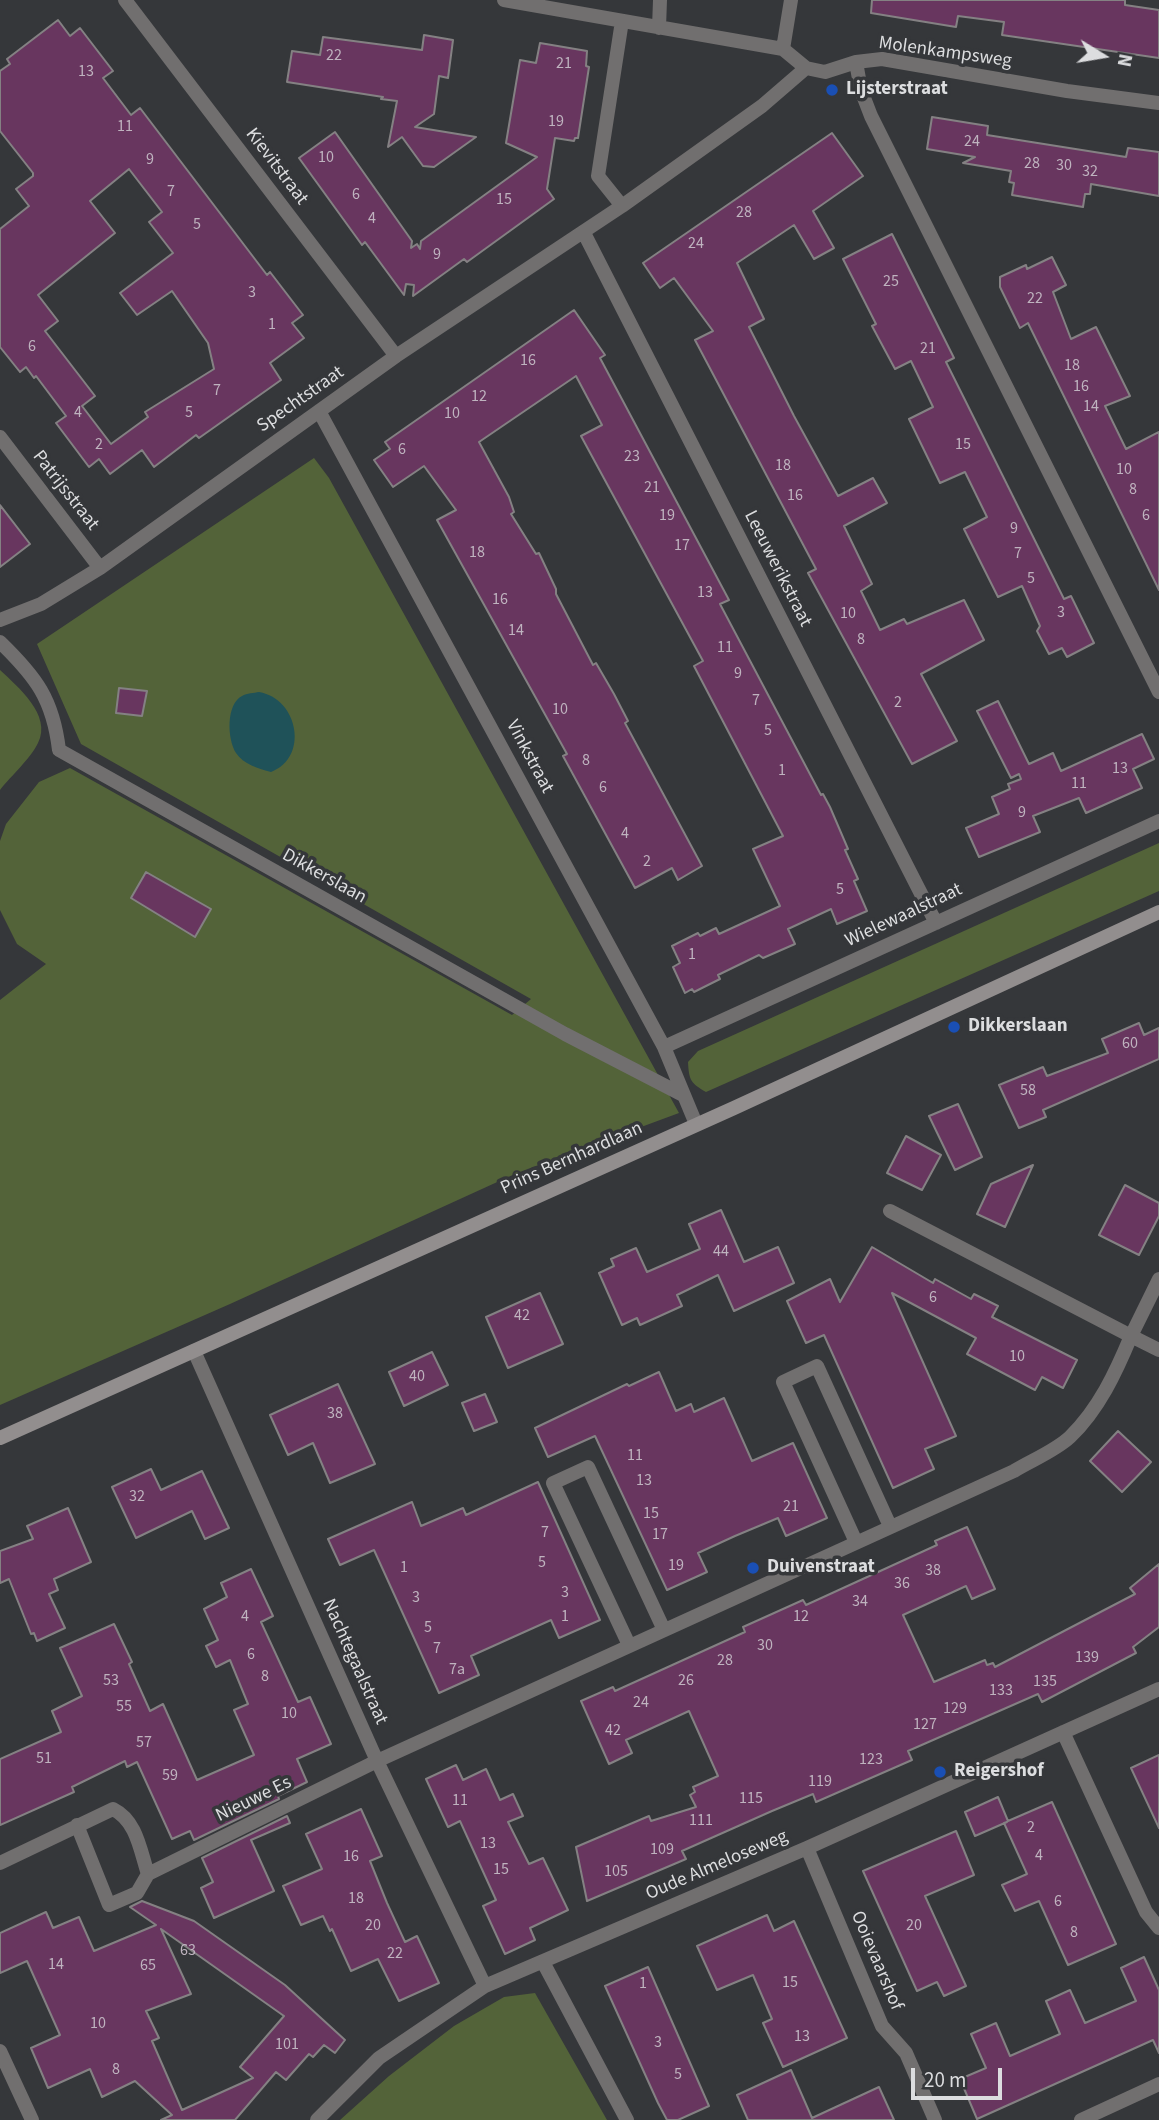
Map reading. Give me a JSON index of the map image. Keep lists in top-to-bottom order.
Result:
{
  "streets": {
    "street": [
      "Molenkampsweg",
      "Kievitstraat",
      "Spechtstraat",
      "Patrijsstraat",
      "Leeuwerikstraat",
      "Vinkstraat",
      "Dikkerslaan",
      "Wielewaalstraat",
      "Prins Bernhardlaan",
      "Nachtegaalstraat",
      "Nieuwe Es",
      "Oude Almeloseweg",
      "Ooievaarshof"
    ]
  },
  "crossings": [
    ["Molenkampsweg", "Spechtstraat"],
    ["Kievitstraat", "Spechtstraat"],
    ["Spechtstraat", "Patrijsstraat"],
    ["Spechtstraat", "Leeuwerikstraat"],
    ["Spechtstraat", "Vinkstraat"],
    ["Leeuwerikstraat", "Wielewaalstraat"],
    ["Vinkstraat", "Dikkerslaan"],
    ["Vinkstraat", "Wielewaalstraat"],
    ["Vinkstraat", "Prins Bernhardlaan"],
    ["Prins Bernhardlaan", "Nachtegaalstraat"],
    ["Nachtegaalstraat", "Nieuwe Es"],
    ["Nachtegaalstraat", "Oude Almeloseweg"],
    ["Oude Almeloseweg", "Ooievaarshof"]
  ],
  "places": [
    "Lijsterstraat",
    "Dikkerslaan",
    "Duivenstraat",
    "Reigershof"
  ],
  "house_numbers": [
    "22",
    "21",
    "13",
    "19",
    "11",
    "24",
    "10",
    "9",
    "28",
    "30",
    "32",
    "7",
    "6",
    "15",
    "28",
    "4",
    "5",
    "24",
    "9",
    "25",
    "3",
    "22",
    "1",
    "6",
    "21",
    "16",
    "18",
    "16",
    "7",
    "12",
    "14",
    "4",
    "5",
    "10",
    "2",
    "15",
    "6",
    "23",
    "18",
    "10",
    "21",
    "8",
    "16",
    "19",
    "6",
    "9",
    "17",
    "18",
    "7",
    "5",
    "13",
    "16",
    "3",
    "10",
    "14",
    "8",
    "11",
    "9",
    "7",
    "2",
    "10",
    "5",
    "8",
    "13",
    "1",
    "11",
    "6",
    "9",
    "4",
    "2",
    "5",
    "1",
    "60",
    "58",
    "44",
    "6",
    "42",
    "10",
    "40",
    "38",
    "11",
    "13",
    "32",
    "21",
    "15",
    "7",
    "17",
    "5",
    "19",
    "1",
    "38",
    "36",
    "3",
    "3",
    "34",
    "4",
    "1",
    "12",
    "5",
    "30",
    "7",
    "6",
    "139",
    "28",
    "7a",
    "8",
    "53",
    "26",
    "135",
    "133",
    "24",
    "55",
    "129",
    "10",
    "127",
    "42",
    "57",
    "51",
    "123",
    "59",
    "119",
    "115",
    "11",
    "111",
    "2",
    "13",
    "109",
    "4",
    "16",
    "15",
    "105",
    "18",
    "6",
    "20",
    "20",
    "8",
    "63",
    "22",
    "14",
    "65",
    "15",
    "1",
    "10",
    "13",
    "3",
    "101",
    "8",
    "5"
  ],
  "scale_bar": "20 m",
  "north": "right"
}
